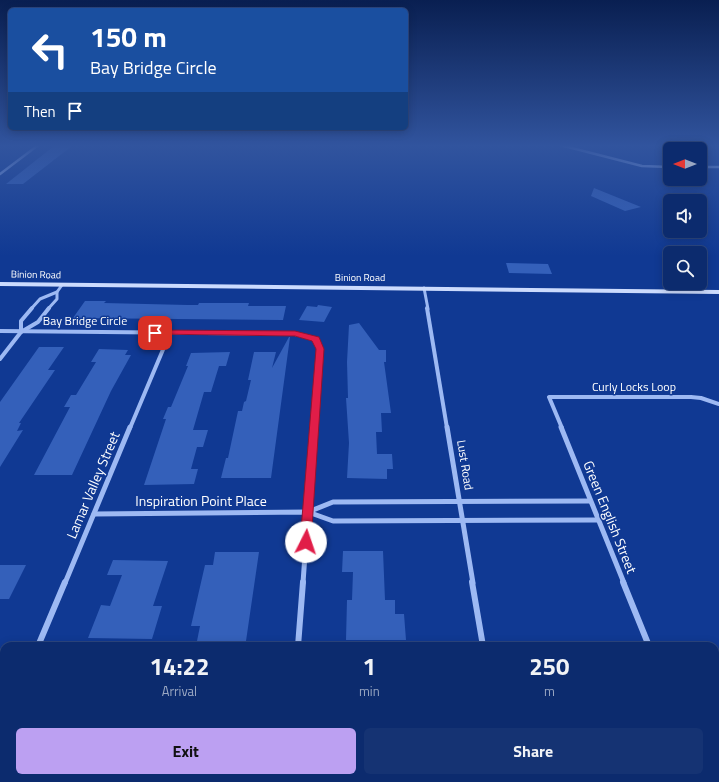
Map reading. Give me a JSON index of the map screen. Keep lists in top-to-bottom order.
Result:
{
  "streets": {
    "main road": ["Binion Road"],
    "street": [
      "Bay Bridge Circle",
      "Curly Locks Loop",
      "Lust Road",
      "Lamar Valley Street",
      "Inspiration Point Place",
      "Green English Street"
    ]
  },
  "crossings": [
    ["Binion Road", "Lust Road"],
    ["Bay Bridge Circle", "Lamar Valley Street"],
    ["Bay Bridge Circle", "Inspiration Point Place"],
    ["Curly Locks Loop", "Green English Street"],
    ["Lust Road", "Inspiration Point Place"],
    ["Lamar Valley Street", "Inspiration Point Place"],
    ["Inspiration Point Place", "Green English Street"]
  ],
  "north": "left",
  "page": {
    "turn": ["150 m", "Bay Bridge Circle"],
    "then": "Then",
    "eta": [
      "14:22",
      "Arrival",
      "1",
      "min",
      "250",
      "m"
    ],
    "buttons": ["Exit", "Share"]
  }
}
